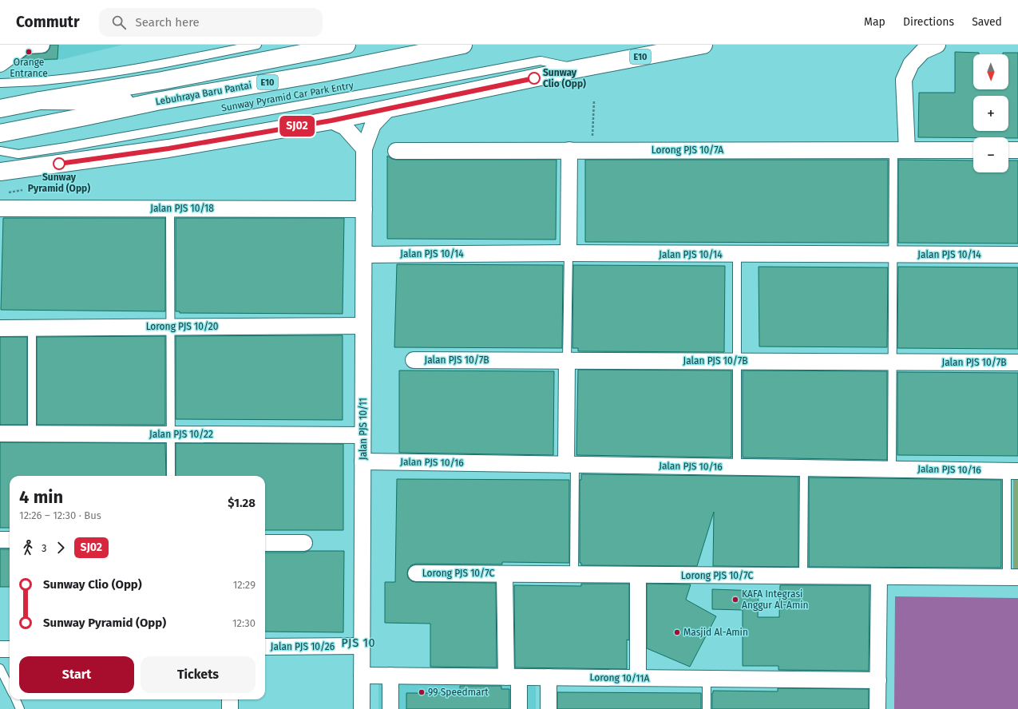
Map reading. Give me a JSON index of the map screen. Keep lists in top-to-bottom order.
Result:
{
  "streets": {
    "main road": ["E10", "Lebuhraya Baru Pantai"],
    "street": [
      "Lorong PJS 10/7A",
      "Jalan PJS 10/18",
      "Jalan PJS 10/14",
      "Lorong PJS 10/20",
      "Jalan PJS 10/7B",
      "Jalan PJS 10/11",
      "Jalan PJS 10/22",
      "Jalan PJS 10/16",
      "Lorong PJS 10/7C",
      "Jalan PJS 10/26",
      "Lorong 10/11A"
    ],
    "lane": ["Sunway Pyramid Car Park Entry"]
  },
  "crossings": [
    ["E10", "Sunway Pyramid Car Park Entry"],
    ["E10", "Jalan PJS 10/11"],
    ["Jalan PJS 10/18", "Jalan PJS 10/11"],
    ["Jalan PJS 10/14", "Jalan PJS 10/11"],
    ["Lorong PJS 10/20", "Jalan PJS 10/11"],
    ["Jalan PJS 10/11", "Jalan PJS 10/22"],
    ["Jalan PJS 10/11", "Jalan PJS 10/16"],
    ["Jalan PJS 10/11", "Jalan PJS 10/26"],
    ["Jalan PJS 10/11", "Lorong 10/11A"]
  ],
  "districts": ["PJS 10"],
  "places": [
    "Orange Entrance",
    "Sunway Clio (Opp)",
    "Sunway Pyramid (Opp)",
    "KAFA Integrasi Anggur Al-Amin",
    "Masjid Al-Amin",
    "99 Speedmart"
  ],
  "lines": ["bus line SJ02"],
  "north": "bottom",
  "page": {
    "header": "Commutr",
    "search": "Search here",
    "nav": ["Map", "Directions", "Saved"],
    "on_map": "SJ02",
    "map_buttons": ["+", "−"],
    "heading": ["4 min", "12:26 – 12:30 · Bus", "$1.28"],
    "legs": ["3", "SJ02"],
    "list": [
      {
        "name": "Sunway Clio (Opp)",
        "value": "12:29"
      },
      {
        "name": "Sunway Pyramid (Opp)",
        "value": "12:30"
      }
    ],
    "buttons": ["Start", "Tickets"]
  }
}
